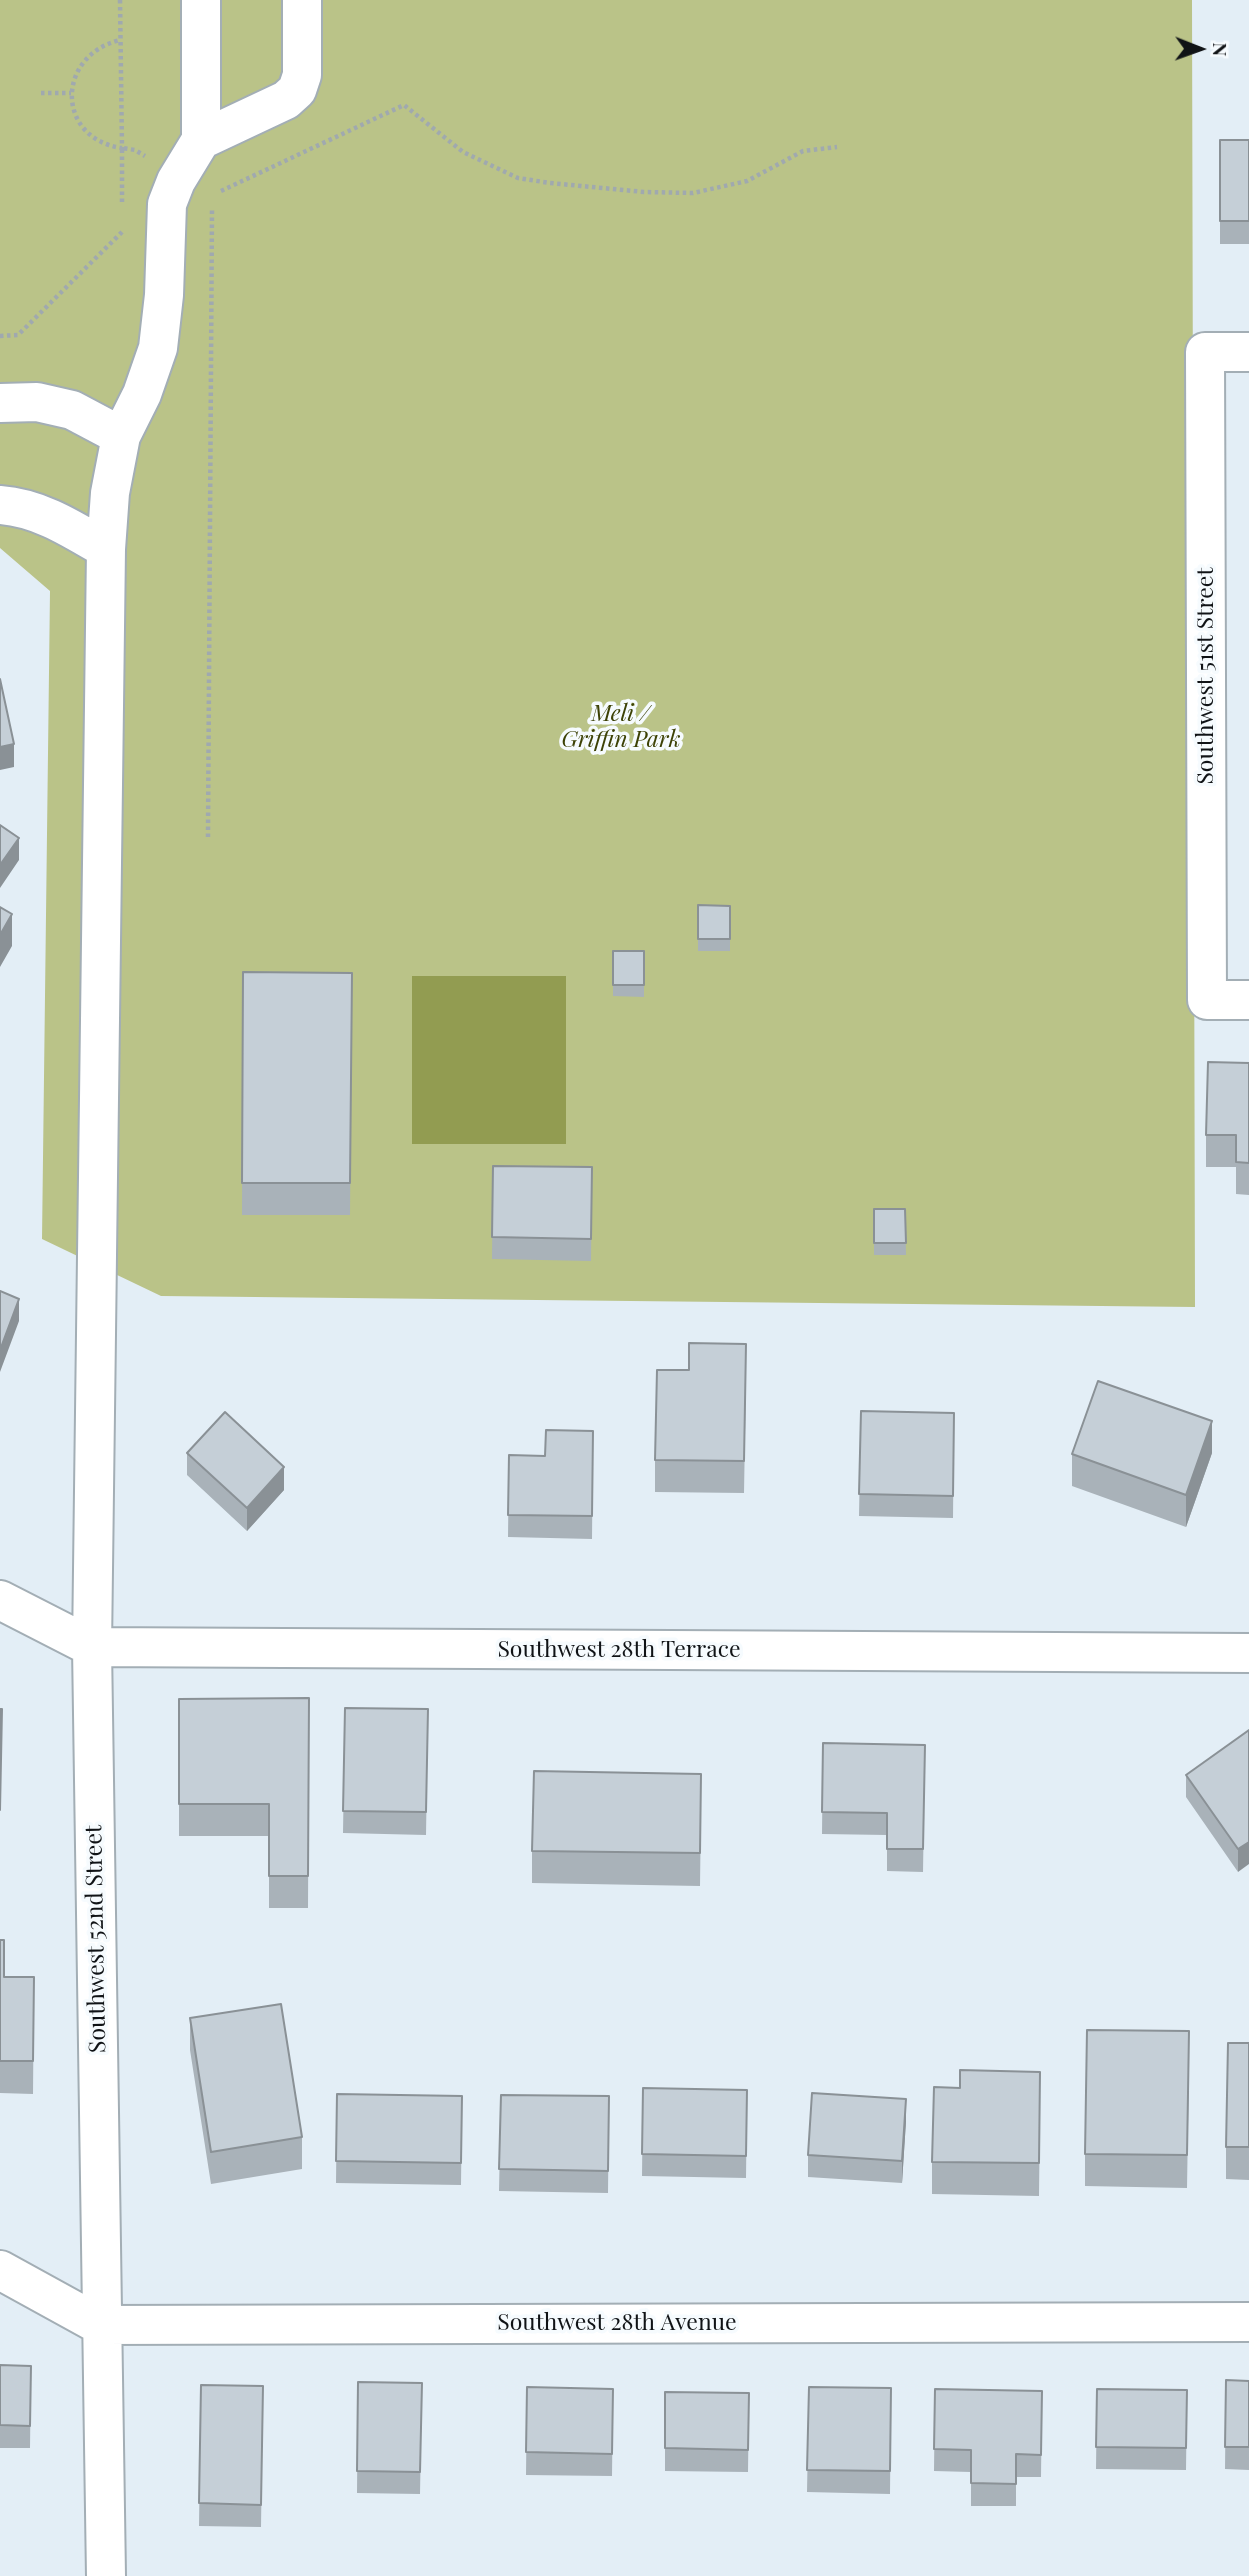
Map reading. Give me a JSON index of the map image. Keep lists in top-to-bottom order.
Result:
{
  "streets": {
    "street": [
      "Southwest 51st Street",
      "Southwest 28th Terrace",
      "Southwest 52nd Street",
      "Southwest 28th Avenue"
    ]
  },
  "crossings": [
    ["Southwest 28th Terrace", "Southwest 52nd Street"],
    ["Southwest 52nd Street", "Southwest 28th Avenue"]
  ],
  "parks": ["Meli / Griffin Park"],
  "north": "right"
}
